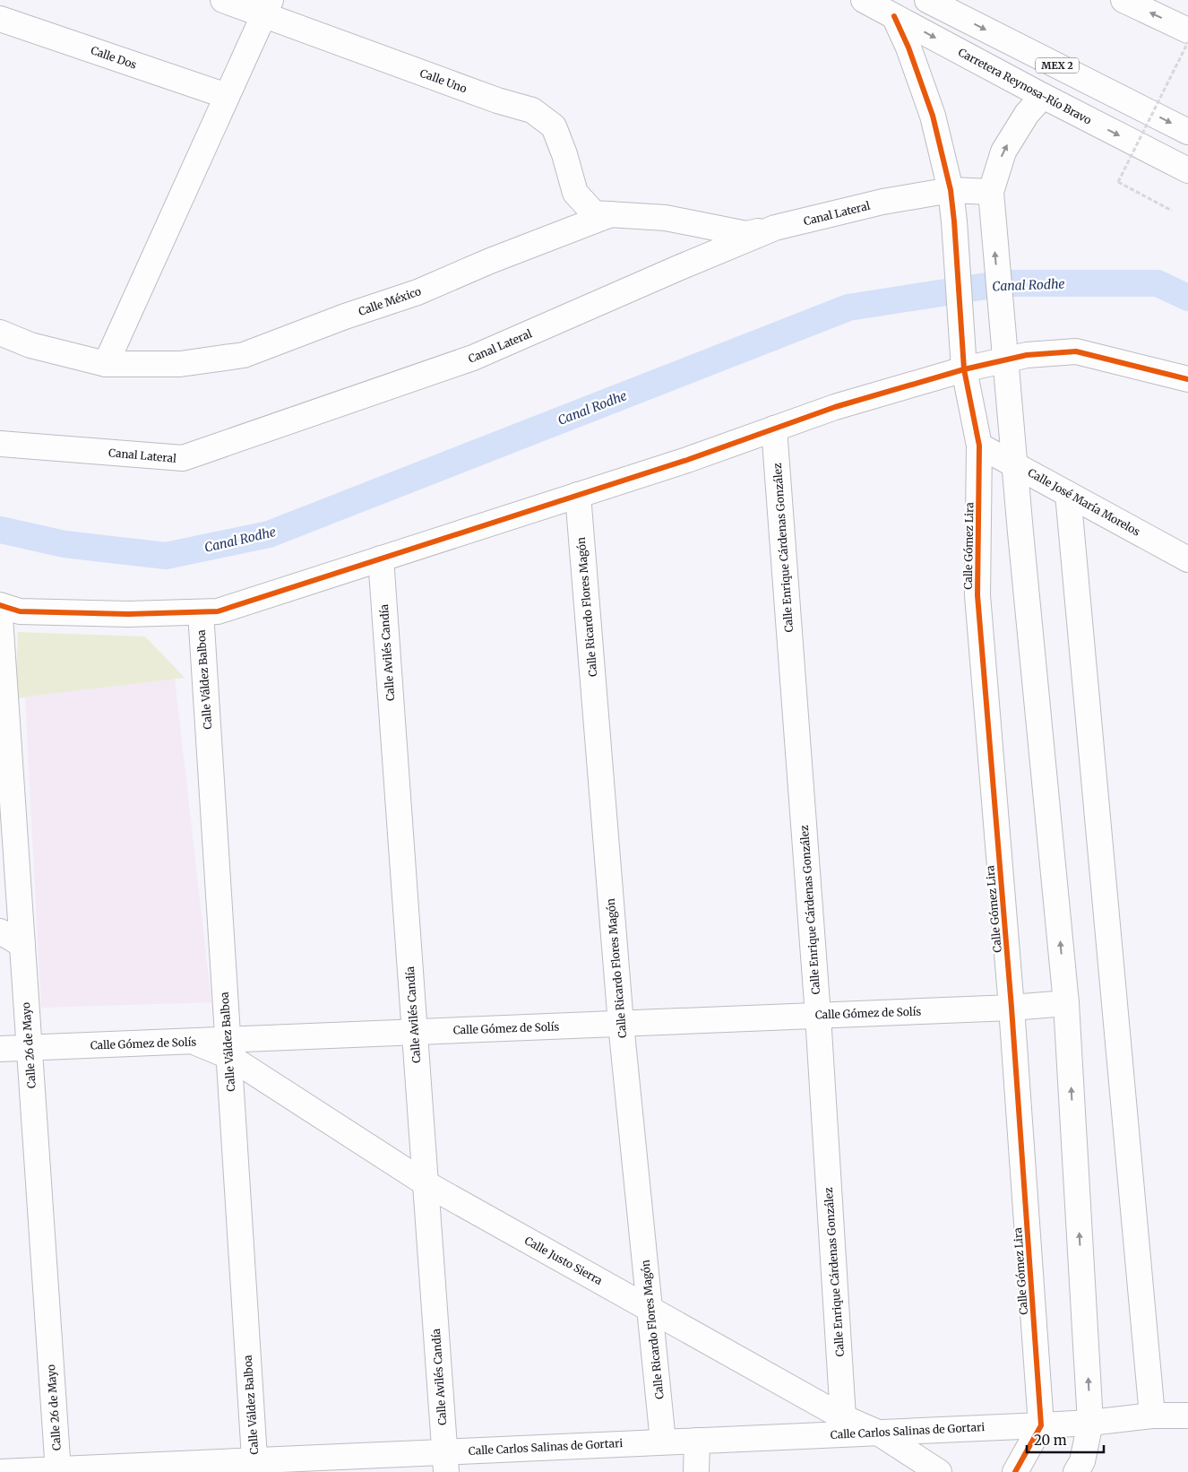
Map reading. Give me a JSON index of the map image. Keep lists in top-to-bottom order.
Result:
{
  "streets": {
    "main road": [
      "Calle Dos",
      "MEX 2",
      "Calle Uno",
      "Carretera Reynosa-Río Bravo",
      "Canal Lateral",
      "Calle México",
      "Calle José María Morelos",
      "Calle Gómez Lira",
      "Calle Enrique Cárdenas González",
      "Calle Ricardo Flores Magón",
      "Calle Avilés Candía",
      "Calle Váldez Balboa",
      "Calle Gómez de Solís",
      "Calle 26 de Mayo",
      "Calle Justo Sierra",
      "Calle Carlos Salinas de Gortari"
    ]
  },
  "crossings": [
    ["Calle Uno", "Calle México"],
    ["Carretera Reynosa-Río Bravo", "Calle Gómez Lira"],
    ["Canal Lateral", "Calle México"],
    ["Canal Lateral", "Calle Gómez Lira"],
    ["Calle José María Morelos", "Calle Gómez Lira"],
    ["Calle Gómez Lira", "Calle Gómez de Solís"],
    ["Calle Gómez Lira", "Calle Carlos Salinas de Gortari"],
    ["Calle Enrique Cárdenas González", "Calle Gómez de Solís"],
    ["Calle Enrique Cárdenas González", "Calle Justo Sierra"],
    ["Calle Ricardo Flores Magón", "Calle Gómez de Solís"],
    ["Calle Ricardo Flores Magón", "Calle Justo Sierra"],
    ["Calle Ricardo Flores Magón", "Calle Carlos Salinas de Gortari"],
    ["Calle Avilés Candía", "Calle Gómez de Solís"],
    ["Calle Avilés Candía", "Calle Justo Sierra"],
    ["Calle Avilés Candía", "Calle Carlos Salinas de Gortari"],
    ["Calle Váldez Balboa", "Calle Gómez de Solís"],
    ["Calle Váldez Balboa", "Calle Justo Sierra"],
    ["Calle Váldez Balboa", "Calle Carlos Salinas de Gortari"],
    ["Calle Gómez de Solís", "Calle 26 de Mayo"],
    ["Calle Gómez de Solís", "Calle Justo Sierra"],
    ["Calle 26 de Mayo", "Calle Carlos Salinas de Gortari"],
    ["Calle Justo Sierra", "Calle Carlos Salinas de Gortari"]
  ],
  "water": ["Canal Rodhe"],
  "scale_bar": "20 m"
}
